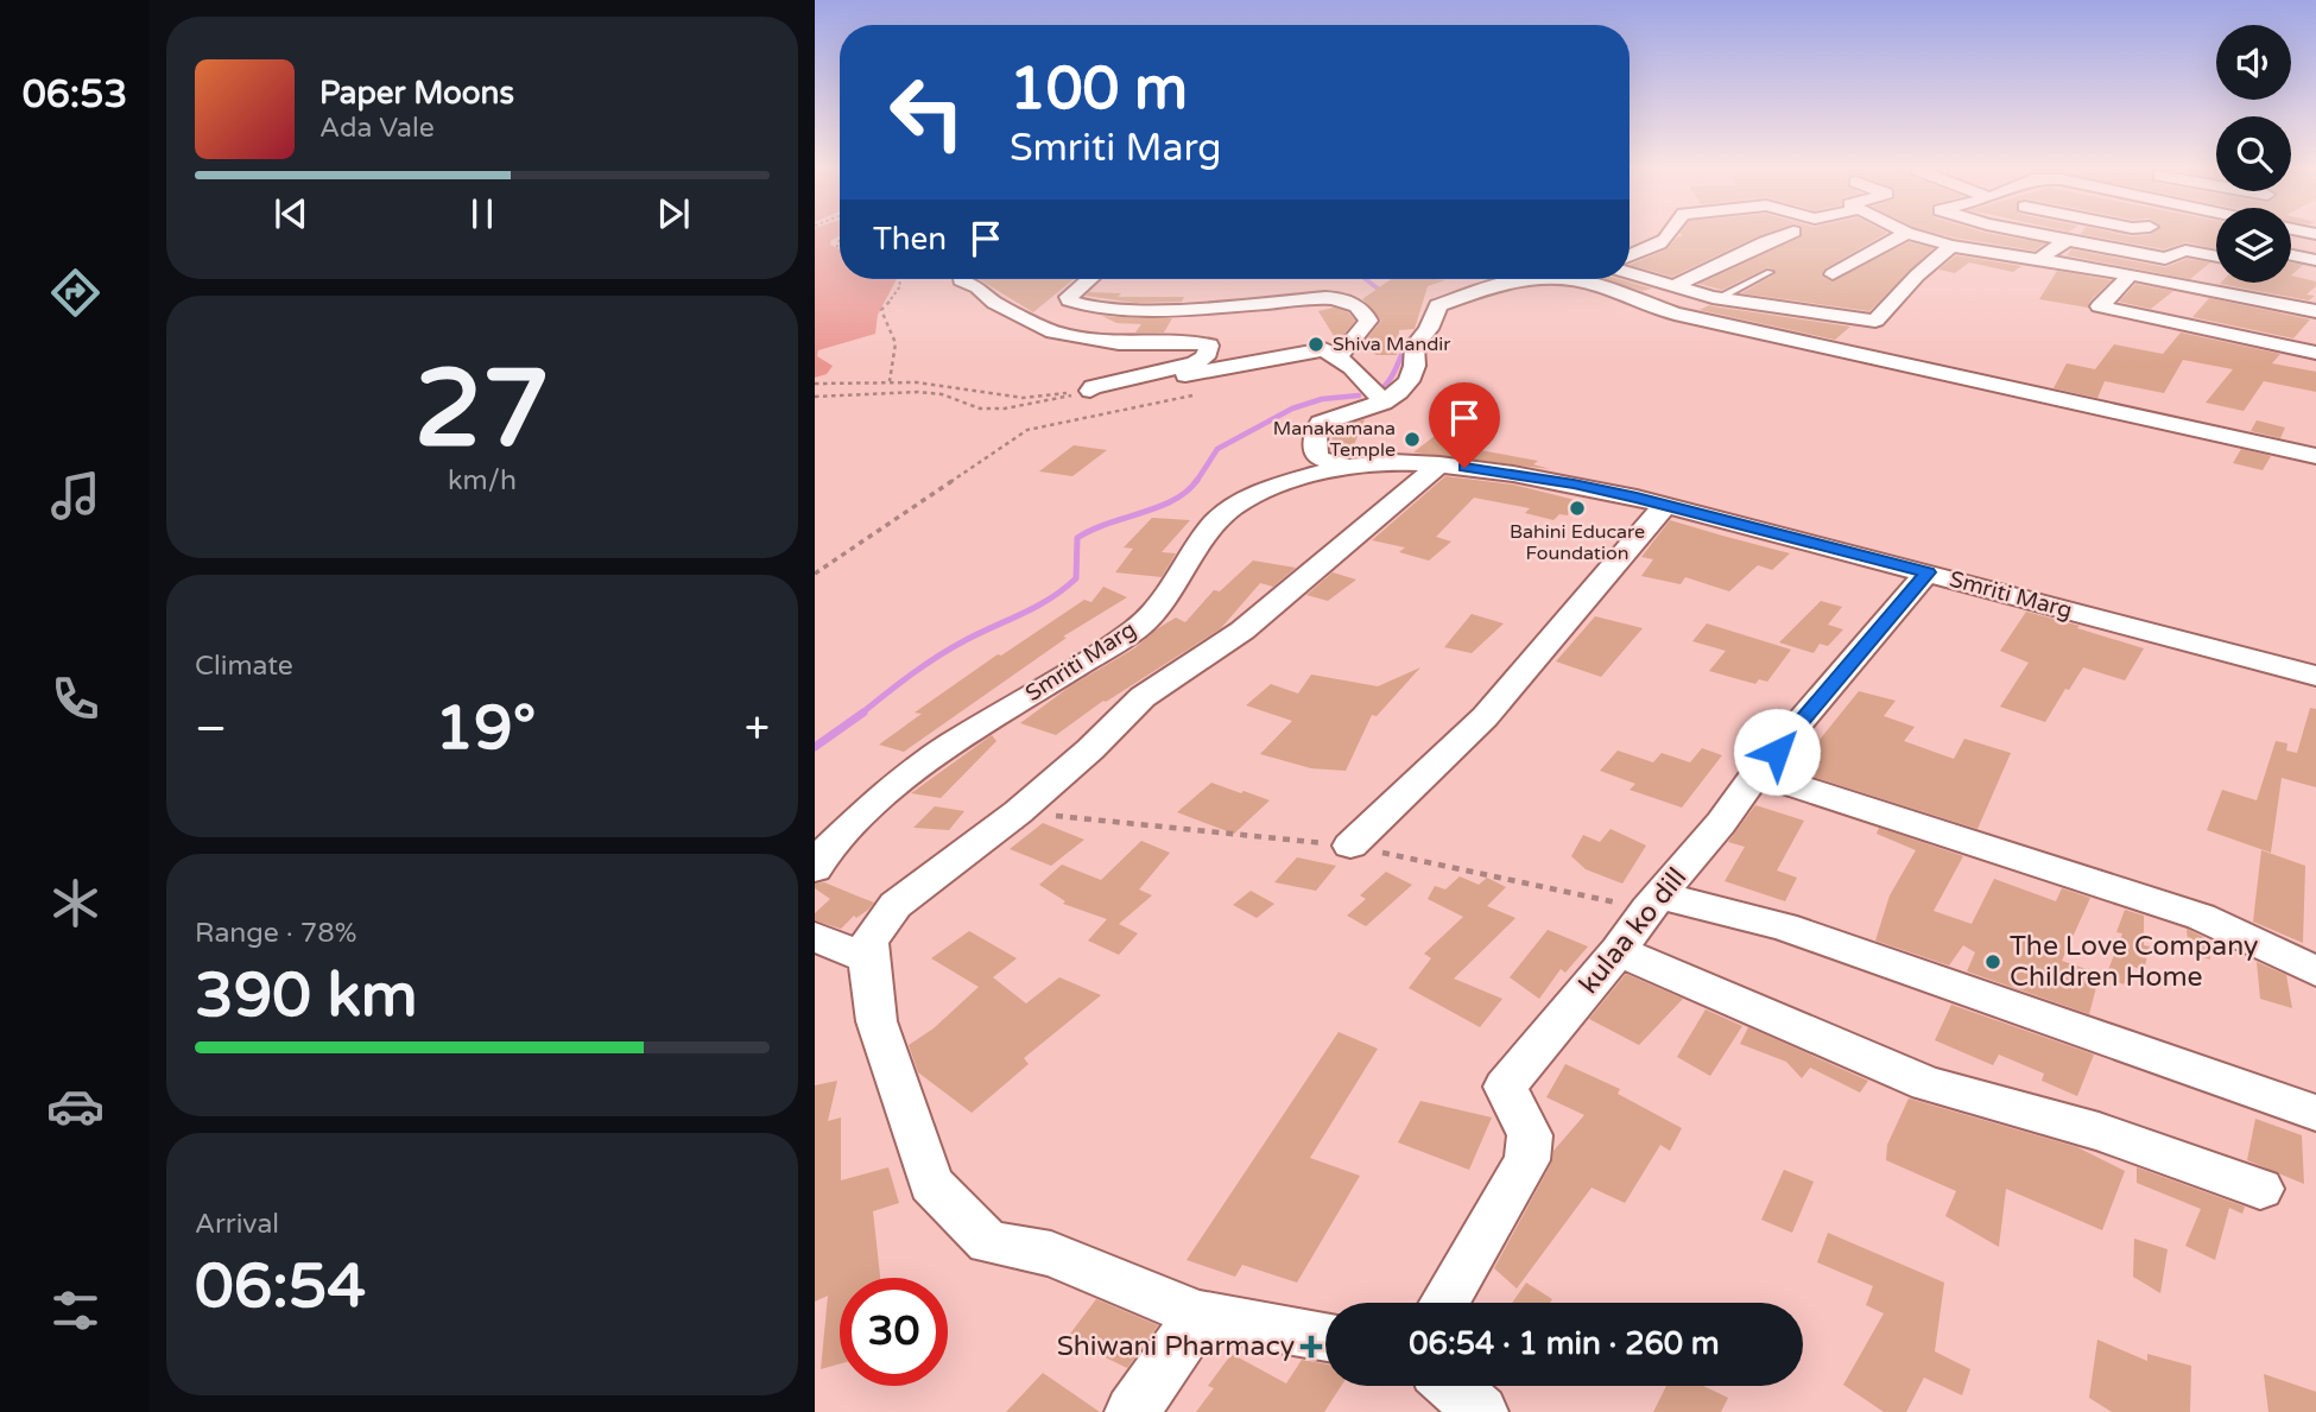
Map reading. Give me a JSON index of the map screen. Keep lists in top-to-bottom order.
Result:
{
  "streets": {
    "street": ["Smriti Marg", "kulaa ko dill"]
  },
  "crossings": [
    ["Smriti Marg", "kulaa ko dill"]
  ],
  "places": {
    "other": [
      "Shiva Mandir",
      "Manakamana Temple",
      "Bahini Educare Foundation",
      "The Love Company Children Home"
    ],
    "health": ["Shiwani Pharmacy"]
  },
  "page": {
    "tabs": "06:53",
    "turn": ["100 m", "Smriti Marg"],
    "song": ["Paper Moons", "Ada Vale"],
    "then": "Then",
    "tile": [
      ["27", "km/h"],
      "Climate",
      ["Range · 78%", "390 km"],
      ["Arrival", "06:54"]
    ],
    "heat": ["−", "19°", "+"],
    "limit": "30",
    "trip": "06:54 · 1 min · 260 m"
  }
}
